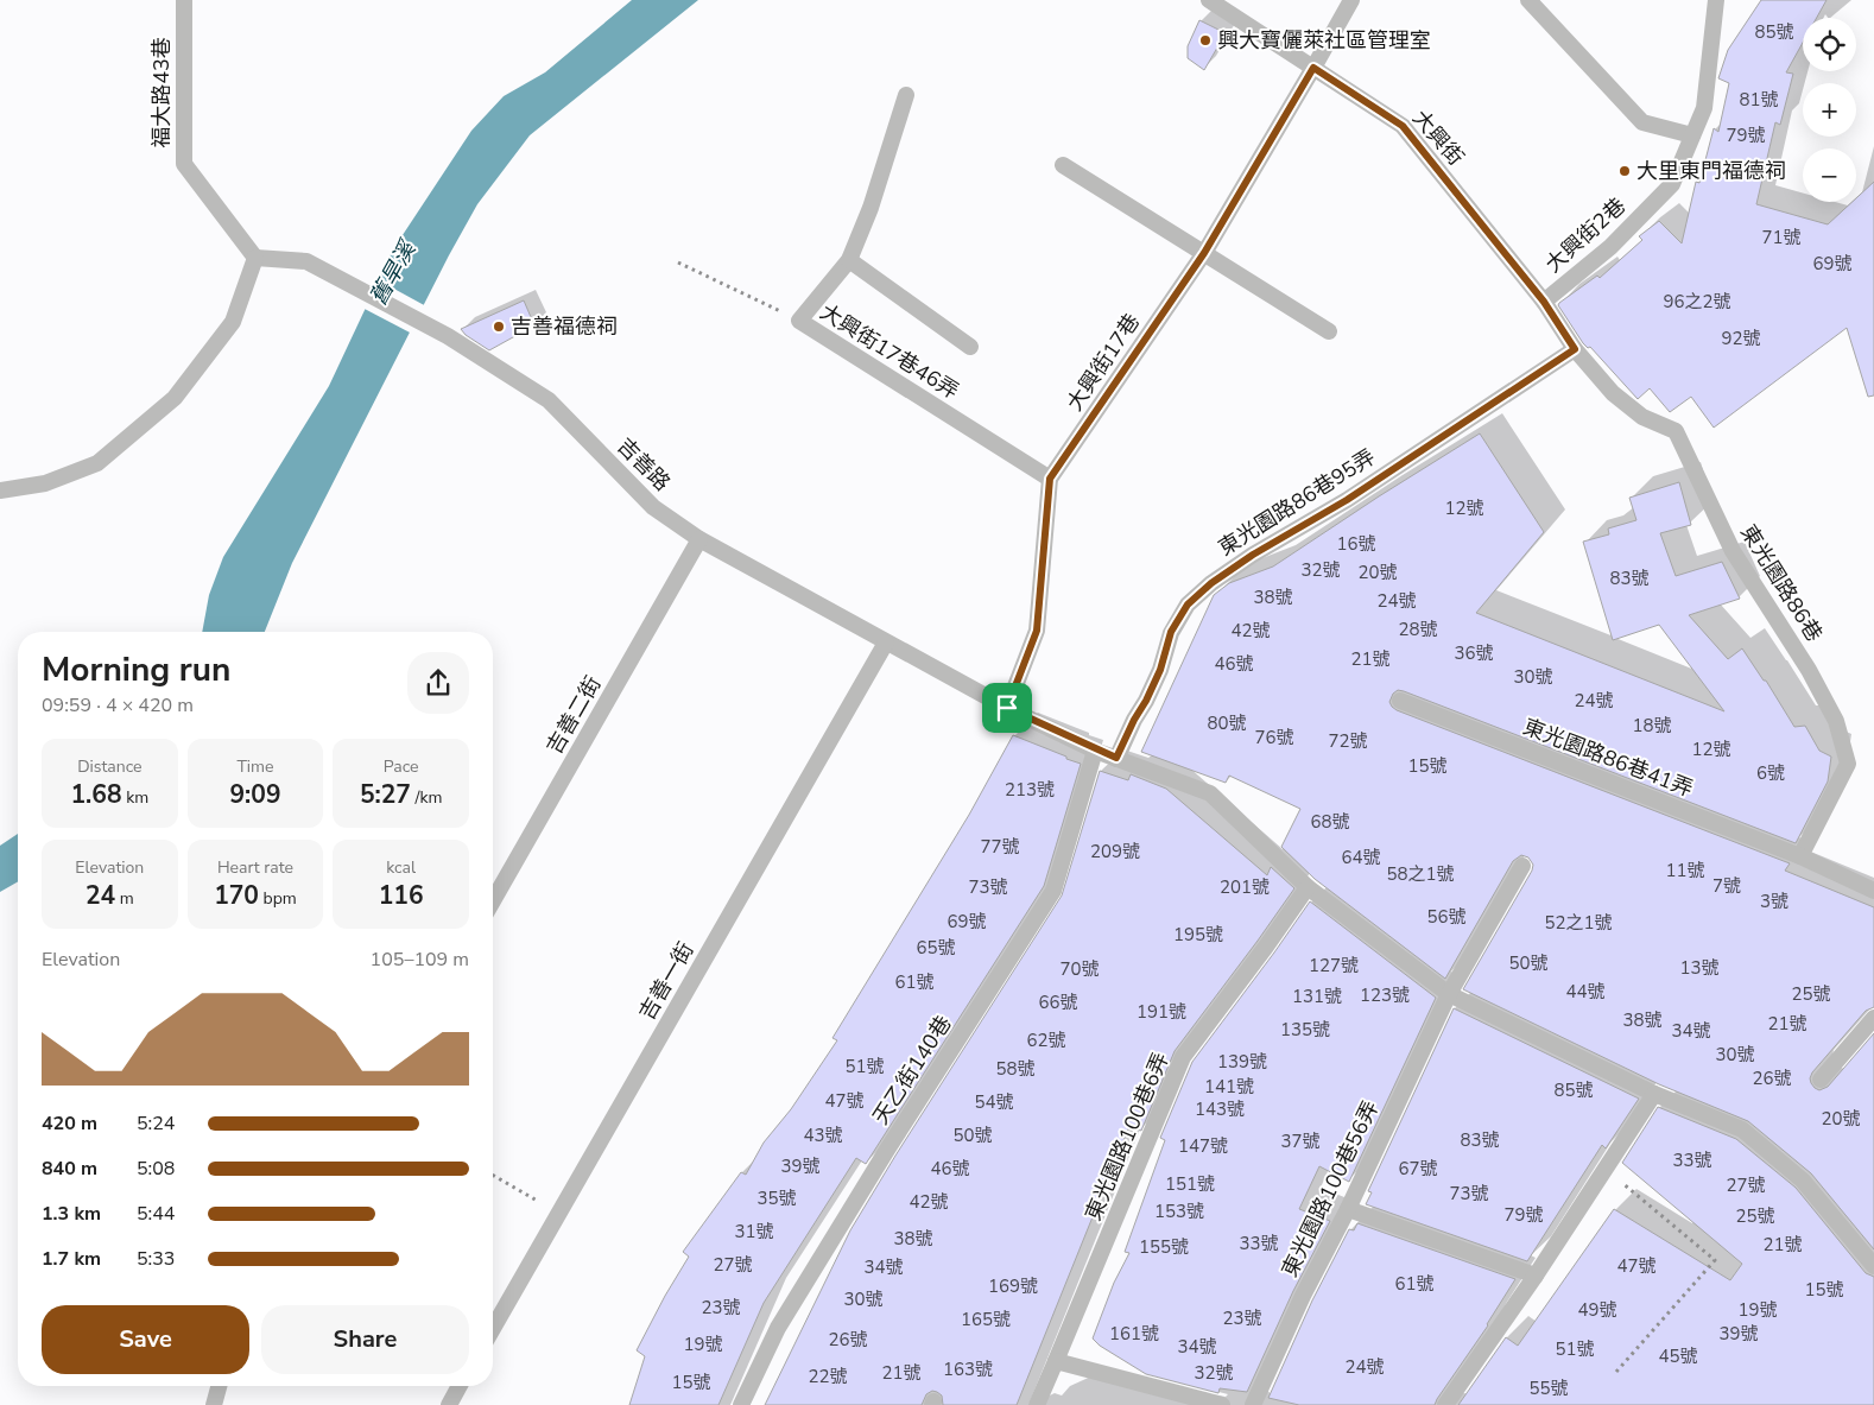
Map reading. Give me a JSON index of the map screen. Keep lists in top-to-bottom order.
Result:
{
  "streets": {
    "lane": [
      "福大路43巷",
      "大興街",
      "大興街2巷",
      "大興街17巷46弄",
      "大興街17巷",
      "吉善路",
      "東光園路86巷95弄",
      "東光園路86巷",
      "吉善二街",
      "東光園路86巷41弄",
      "吉善一街",
      "天乙街140巷",
      "東光園路100巷6弄",
      "東光園路100巷56弄"
    ]
  },
  "crossings": [
    ["福大路43巷", "吉善路"],
    ["大興街", "大興街2巷"],
    ["大興街", "大興街17巷"],
    ["大興街", "東光園路86巷"],
    ["大興街2巷", "東光園路86巷"],
    ["大興街17巷46弄", "大興街17巷"],
    ["大興街17巷", "吉善路"],
    ["吉善路", "吉善二街"],
    ["吉善路", "吉善一街"],
    ["東光園路86巷95弄", "東光園路86巷"],
    ["東光園路86巷", "東光園路86巷41弄"]
  ],
  "water": ["舊旱溪"],
  "places": ["興大寶儷萊社區管理室", "大里東門福德祠", "吉善福德祠"],
  "house_numbers": [
    "85號",
    "81號",
    "79號",
    "71號",
    "69號",
    "96之2號",
    "92號",
    "12號",
    "16號",
    "32號",
    "20號",
    "83號",
    "38號",
    "24號",
    "28號",
    "42號",
    "36號",
    "21號",
    "46號",
    "30號",
    "24號",
    "80號",
    "18號",
    "76號",
    "72號",
    "12號",
    "15號",
    "6號",
    "213號",
    "68號",
    "77號",
    "209號",
    "64號",
    "11號",
    "58之1號",
    "7號",
    "73號",
    "201號",
    "3號",
    "56號",
    "69號",
    "52之1號",
    "195號",
    "65號",
    "50號",
    "127號",
    "13號",
    "70號",
    "61號",
    "44號",
    "25號",
    "123號",
    "131號",
    "66號",
    "191號",
    "38號",
    "21號",
    "135號",
    "34號",
    "62號",
    "30號",
    "139號",
    "51號",
    "58號",
    "26號",
    "141號",
    "85號",
    "47號",
    "54號",
    "143號",
    "20號",
    "43號",
    "50號",
    "83號",
    "37號",
    "147號",
    "33號",
    "39號",
    "46號",
    "67號",
    "151號",
    "27號",
    "73號",
    "35號",
    "42號",
    "153號",
    "79號",
    "25號",
    "31號",
    "38號",
    "33號",
    "21號",
    "155號",
    "27號",
    "47號",
    "34號",
    "61號",
    "169號",
    "15號",
    "30號",
    "23號",
    "49號",
    "19號",
    "23號",
    "165號",
    "161號",
    "39號",
    "26號",
    "19號",
    "34號",
    "51號",
    "45號",
    "24號",
    "163號",
    "21號",
    "32號",
    "22號",
    "15號",
    "55號"
  ],
  "page": {
    "map_buttons": ["+", "−"],
    "heading": ["Morning run", "09:59 · 4 × 420 m"],
    "stats": [
      ["Distance", "1.68 km"],
      ["Time", "9:09"],
      ["Pace", "5:27 /km"],
      ["Elevation", "24 m"],
      ["Heart rate", "170 bpm"],
      ["kcal", "116"]
    ],
    "chart": ["Elevation", "105–109 m"],
    "list": [
      {
        "name": "420 m",
        "note": "5:24"
      },
      {
        "name": "840 m",
        "note": "5:08"
      },
      {
        "name": "1.3 km",
        "note": "5:44"
      },
      {
        "name": "1.7 km",
        "note": "5:33"
      }
    ],
    "buttons": ["Save", "Share"]
  }
}
